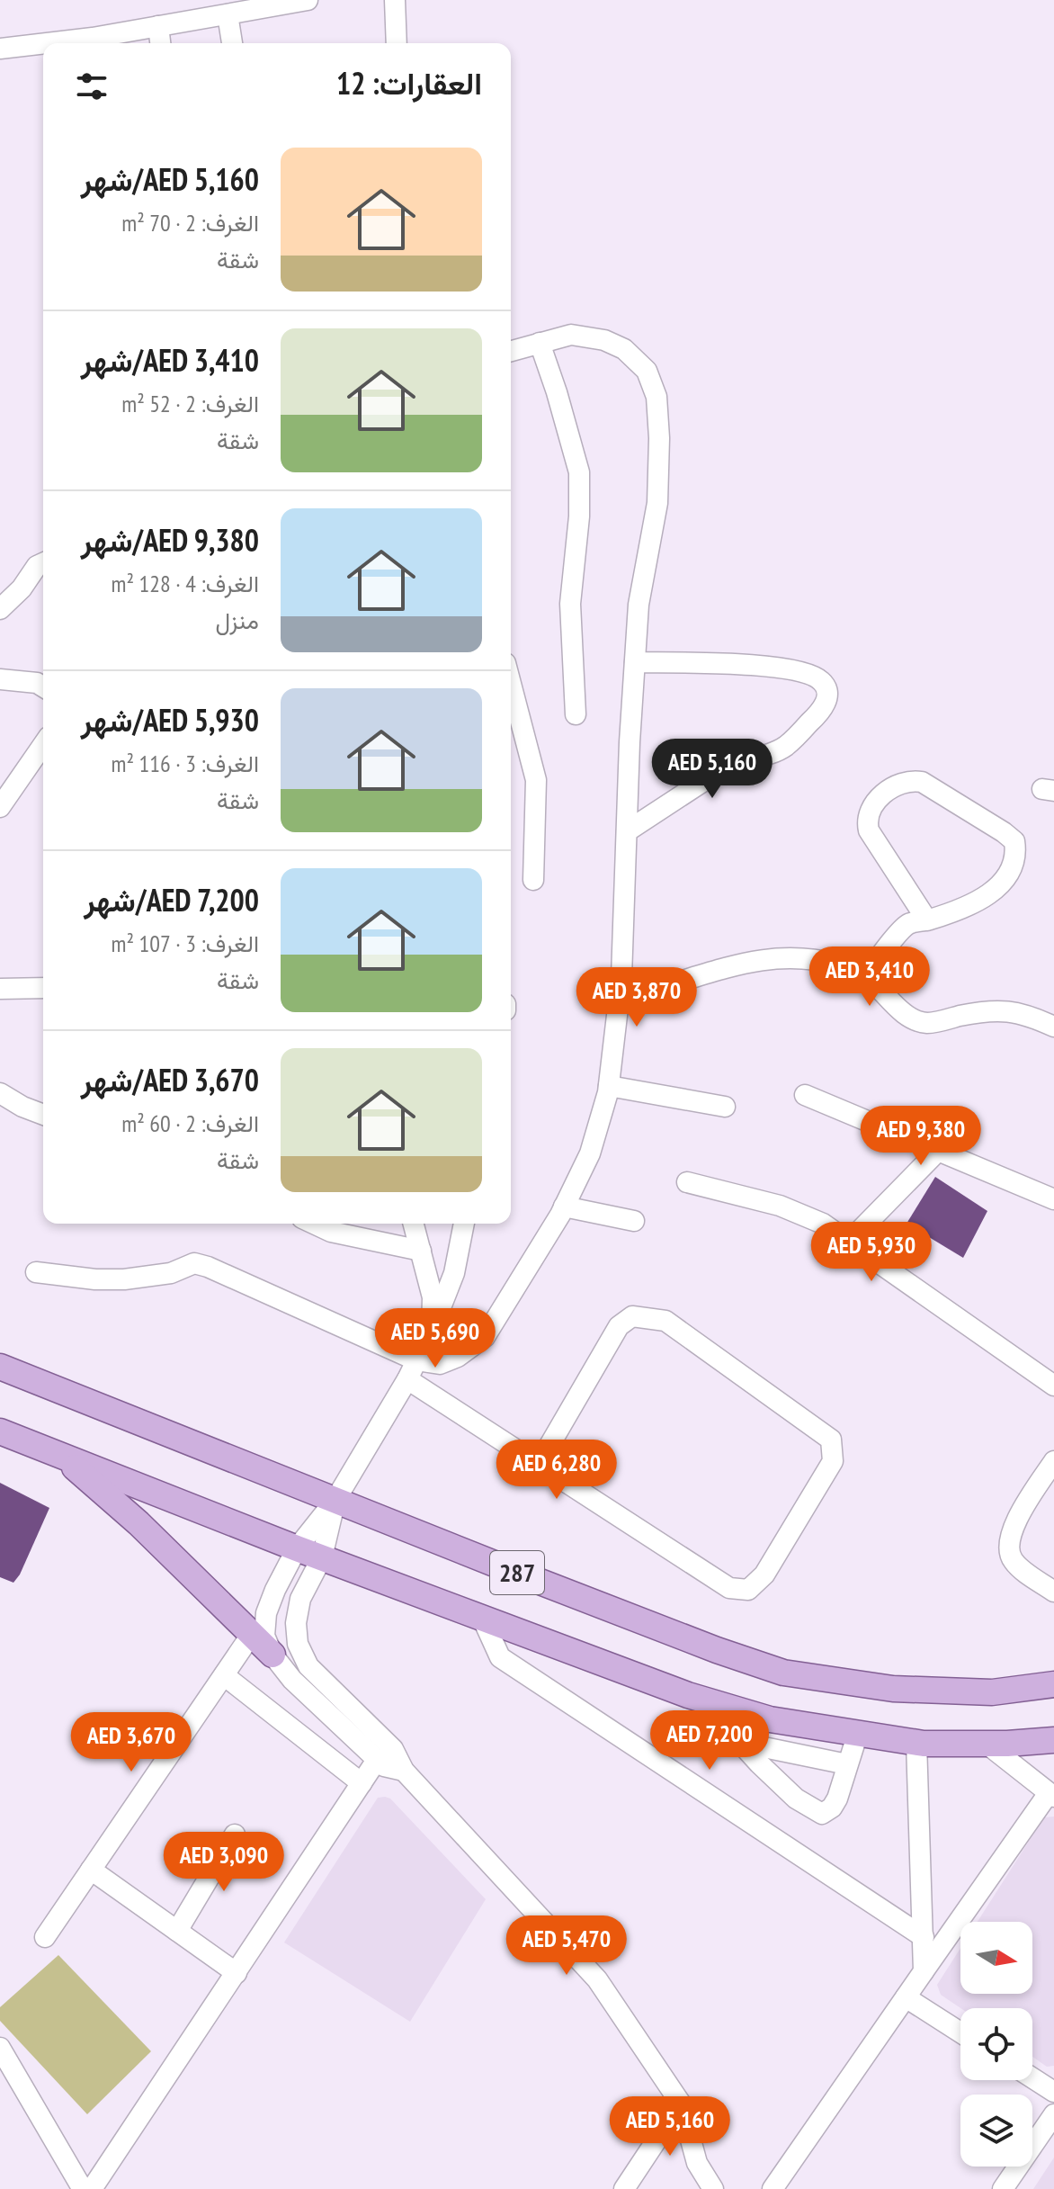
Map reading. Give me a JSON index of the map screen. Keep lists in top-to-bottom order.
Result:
{
  "streets": {
    "main road": ["287"]
  },
  "north": "right",
  "page": {
    "heading": "العقارات: 12",
    "list": [
      {
        "name": "AED 5,160/شهر",
        "note": "الغرف: 2 · 70 m² · شقة"
      },
      {
        "name": "AED 3,410/شهر",
        "note": "الغرف: 2 · 52 m² · شقة"
      },
      {
        "name": "AED 9,380/شهر",
        "note": "الغرف: 4 · 128 m² · منزل"
      },
      {
        "name": "AED 5,930/شهر",
        "note": "الغرف: 3 · 116 m² · شقة"
      },
      {
        "name": "AED 7,200/شهر",
        "note": "الغرف: 3 · 107 m² · شقة"
      },
      {
        "name": "AED 3,670/شهر",
        "note": "الغرف: 2 · 60 m² · شقة"
      }
    ],
    "price": [
      "AED 5,160",
      "AED 3,410",
      "AED 3,870",
      "AED 9,380",
      "AED 5,930",
      "AED 5,690",
      "AED 6,280",
      "AED 7,200",
      "AED 3,670",
      "AED 3,090",
      "AED 5,470",
      "AED 5,160"
    ]
  }
}
